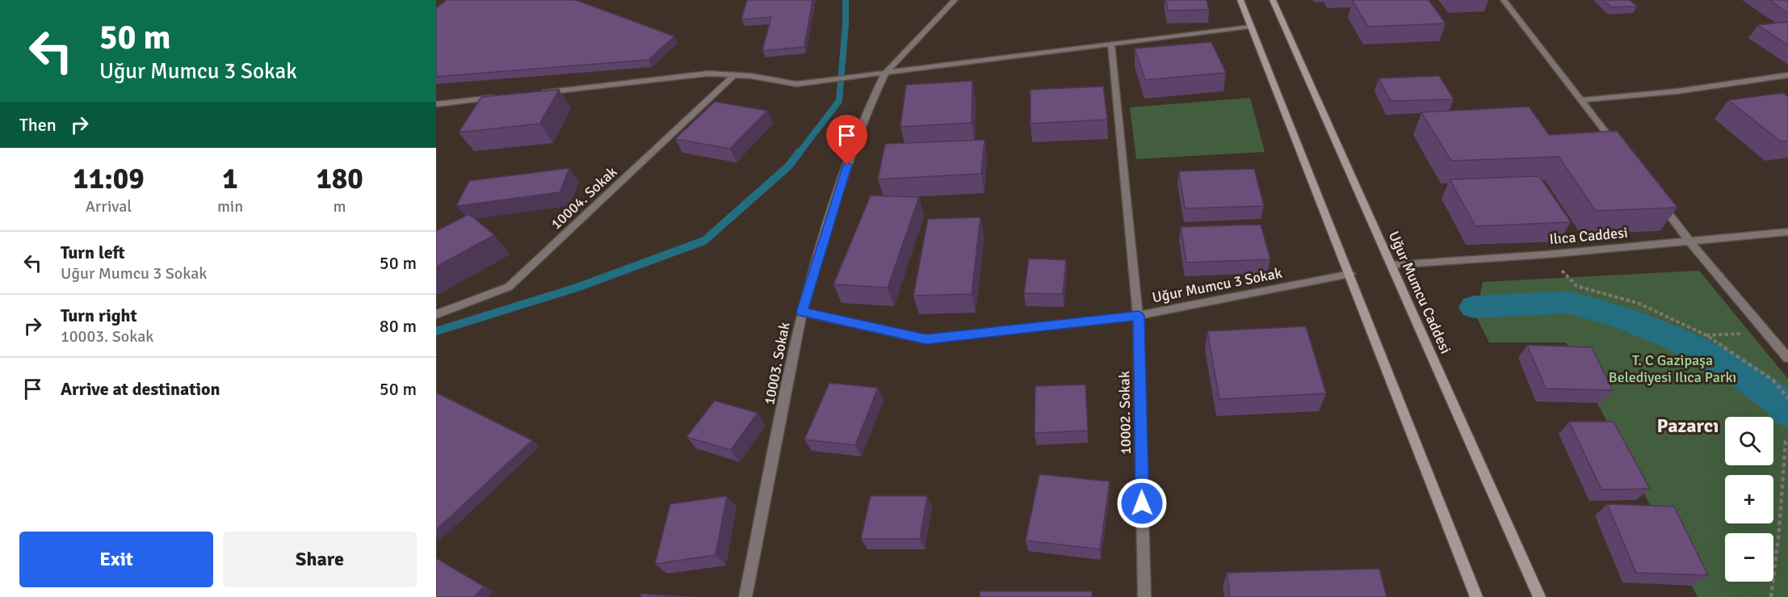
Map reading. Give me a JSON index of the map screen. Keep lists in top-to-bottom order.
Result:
{
  "streets": {
    "main road": ["Uğur Mumcu Caddesi"],
    "street": [
      "10004. Sokak",
      "Ilıca Caddesi",
      "Uğur Mumcu 3 Sokak",
      "10003. Sokak",
      "10002. Sokak"
    ]
  },
  "crossings": [
    ["Ilıca Caddesi", "Uğur Mumcu Caddesi"],
    ["Uğur Mumcu 3 Sokak", "10003. Sokak"],
    ["Uğur Mumcu 3 Sokak", "10002. Sokak"]
  ],
  "districts": ["Pazarcı"],
  "parks": ["T. C Gazipaşa Belediyesi Ilıca Parkı"],
  "page": {
    "turn": ["50 m", "Uğur Mumcu 3 Sokak"],
    "then": "Then",
    "eta": [
      "11:09",
      "Arrival",
      "1",
      "min",
      "180",
      "m"
    ],
    "list": [
      {
        "name": "Turn left",
        "note": "Uğur Mumcu 3 Sokak",
        "value": "50 m"
      },
      {
        "name": "Turn right",
        "note": "10003. Sokak",
        "value": "80 m"
      },
      {
        "name": "Arrive at destination",
        "value": "50 m"
      }
    ],
    "map_buttons": ["+", "−"],
    "buttons": ["Exit", "Share"]
  }
}
